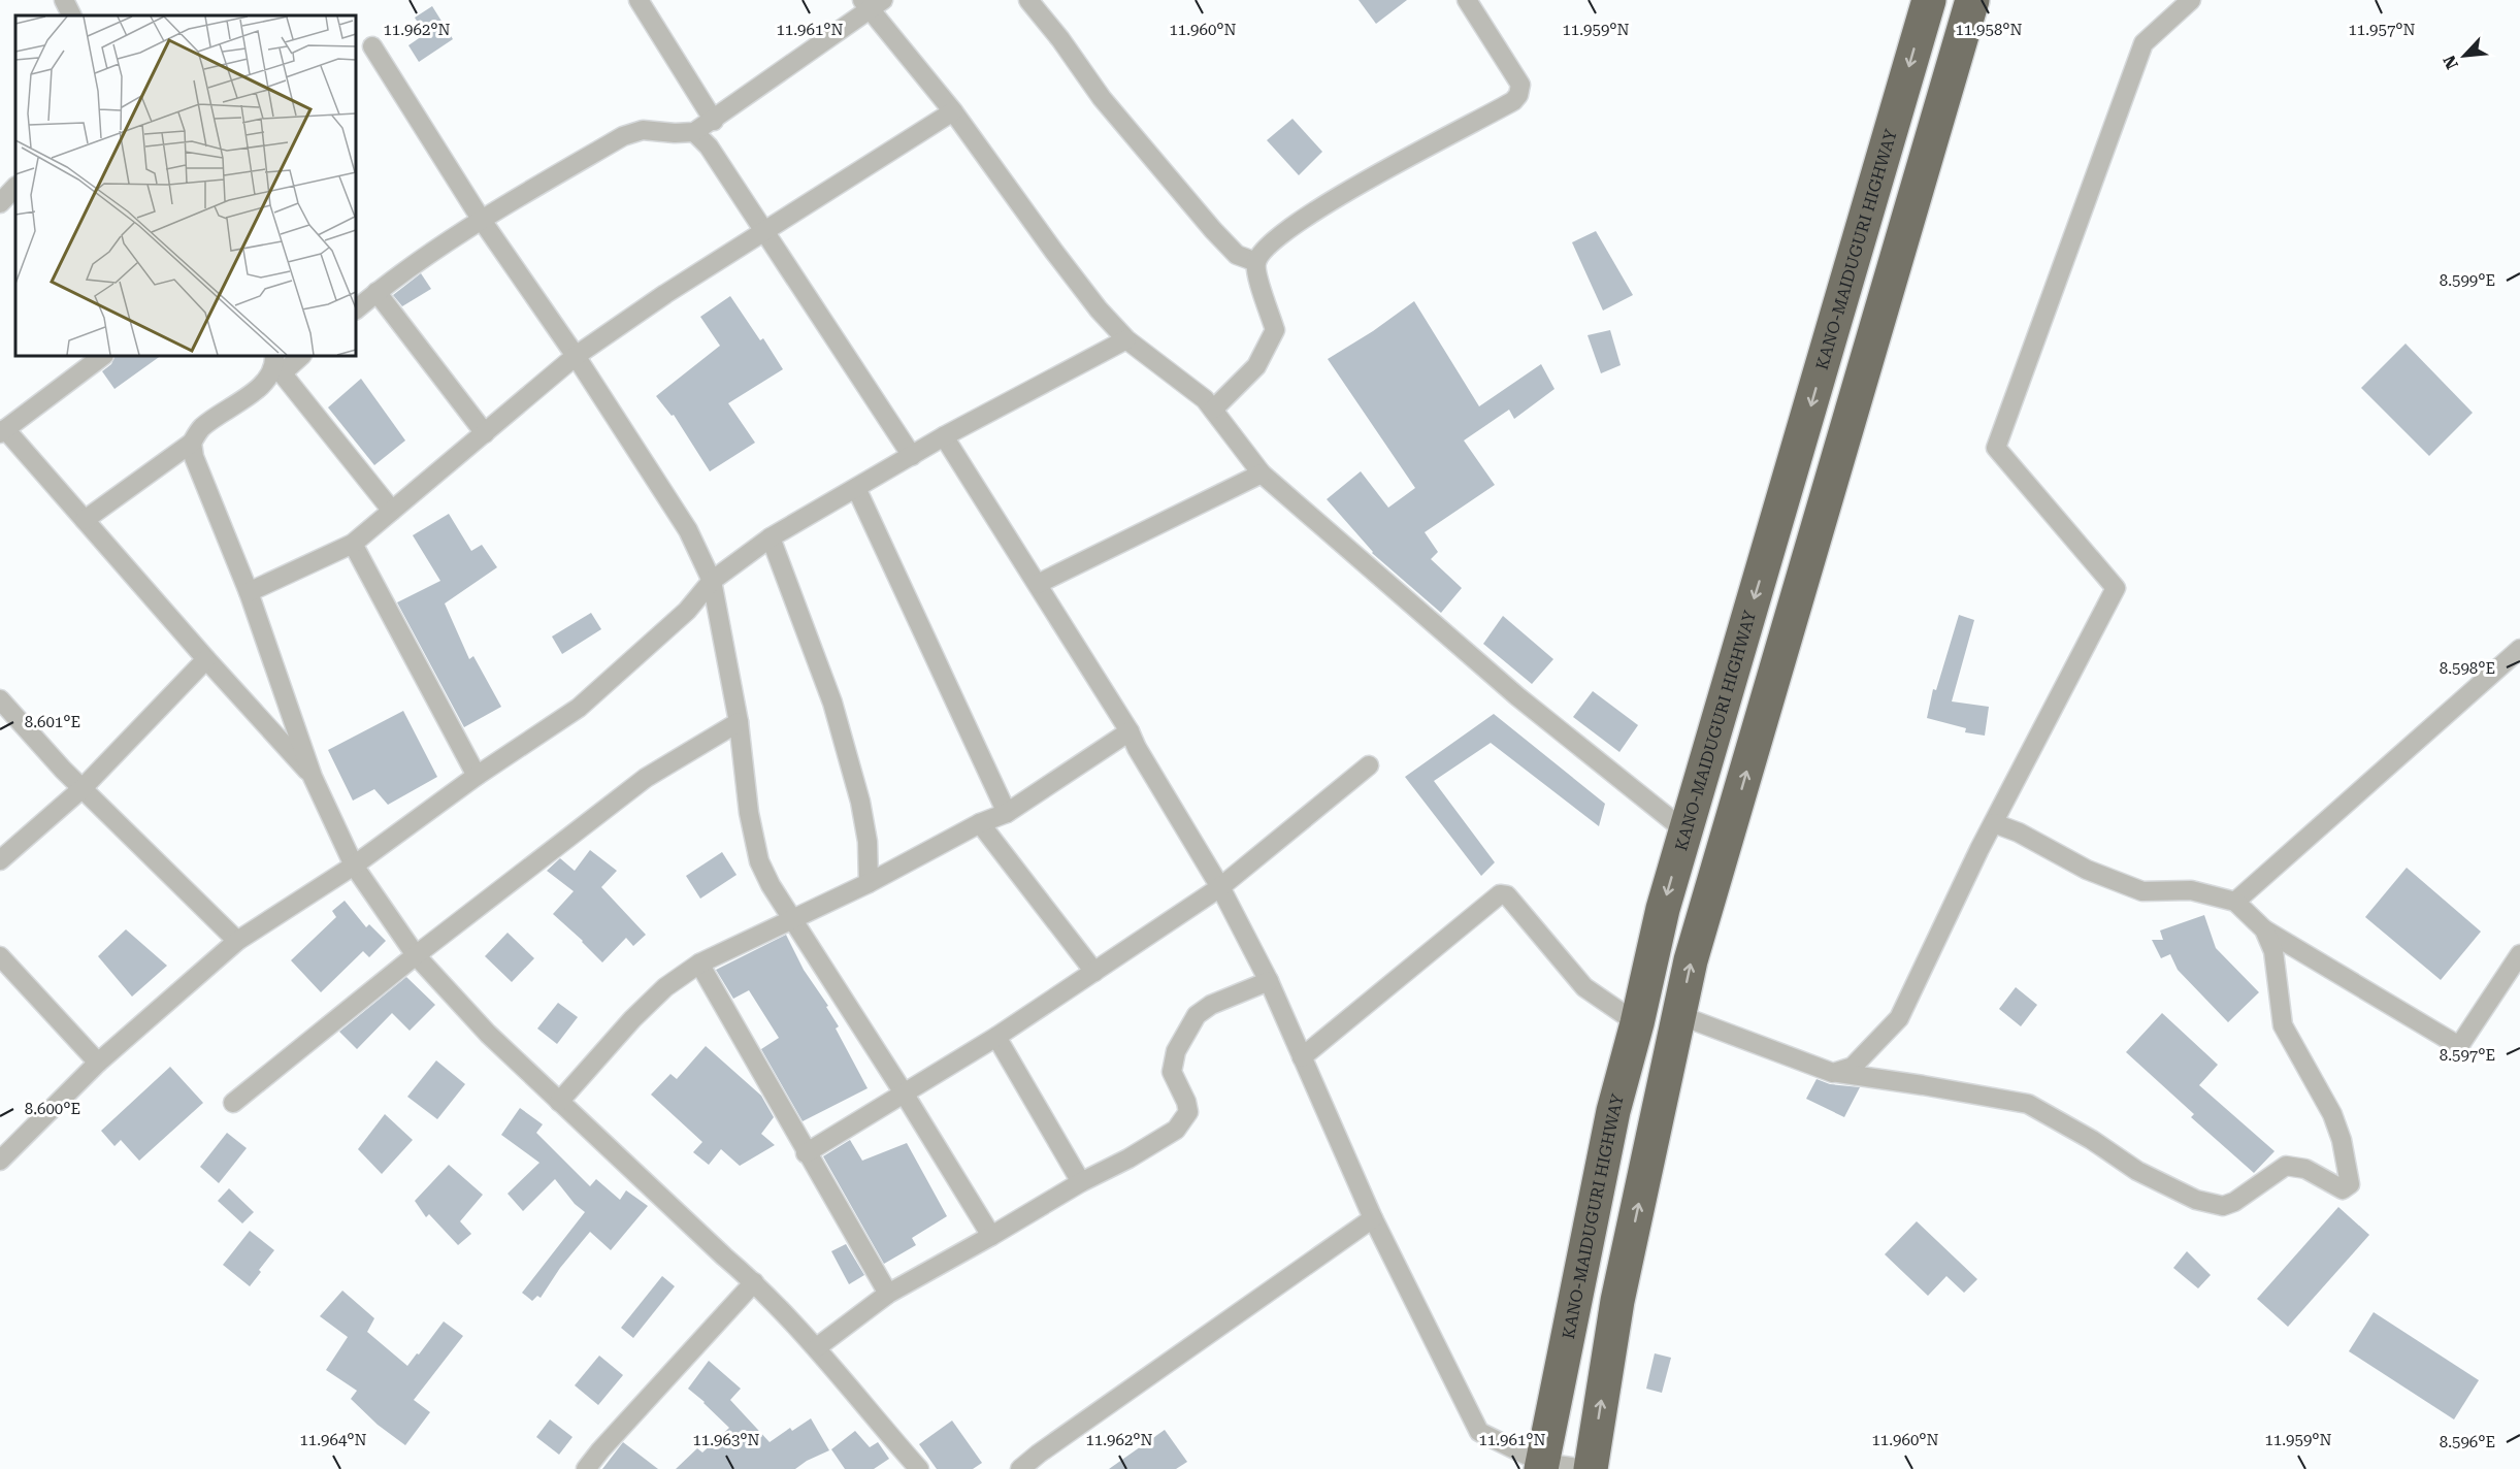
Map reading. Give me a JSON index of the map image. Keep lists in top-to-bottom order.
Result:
{
  "streets": {
    "highway": ["KANO-MAIDUGURI HIGHWAY"]
  },
  "north": "bottom left",
  "coordinates": [
    "11.962°N",
    "11.961°N",
    "11.960°N",
    "11.959°N",
    "11.958°N",
    "11.957°N",
    "8.599°E",
    "8.598°E",
    "8.601°E",
    "8.597°E",
    "8.600°E",
    "11.964°N",
    "11.963°N",
    "8.596°E"
  ]
}
